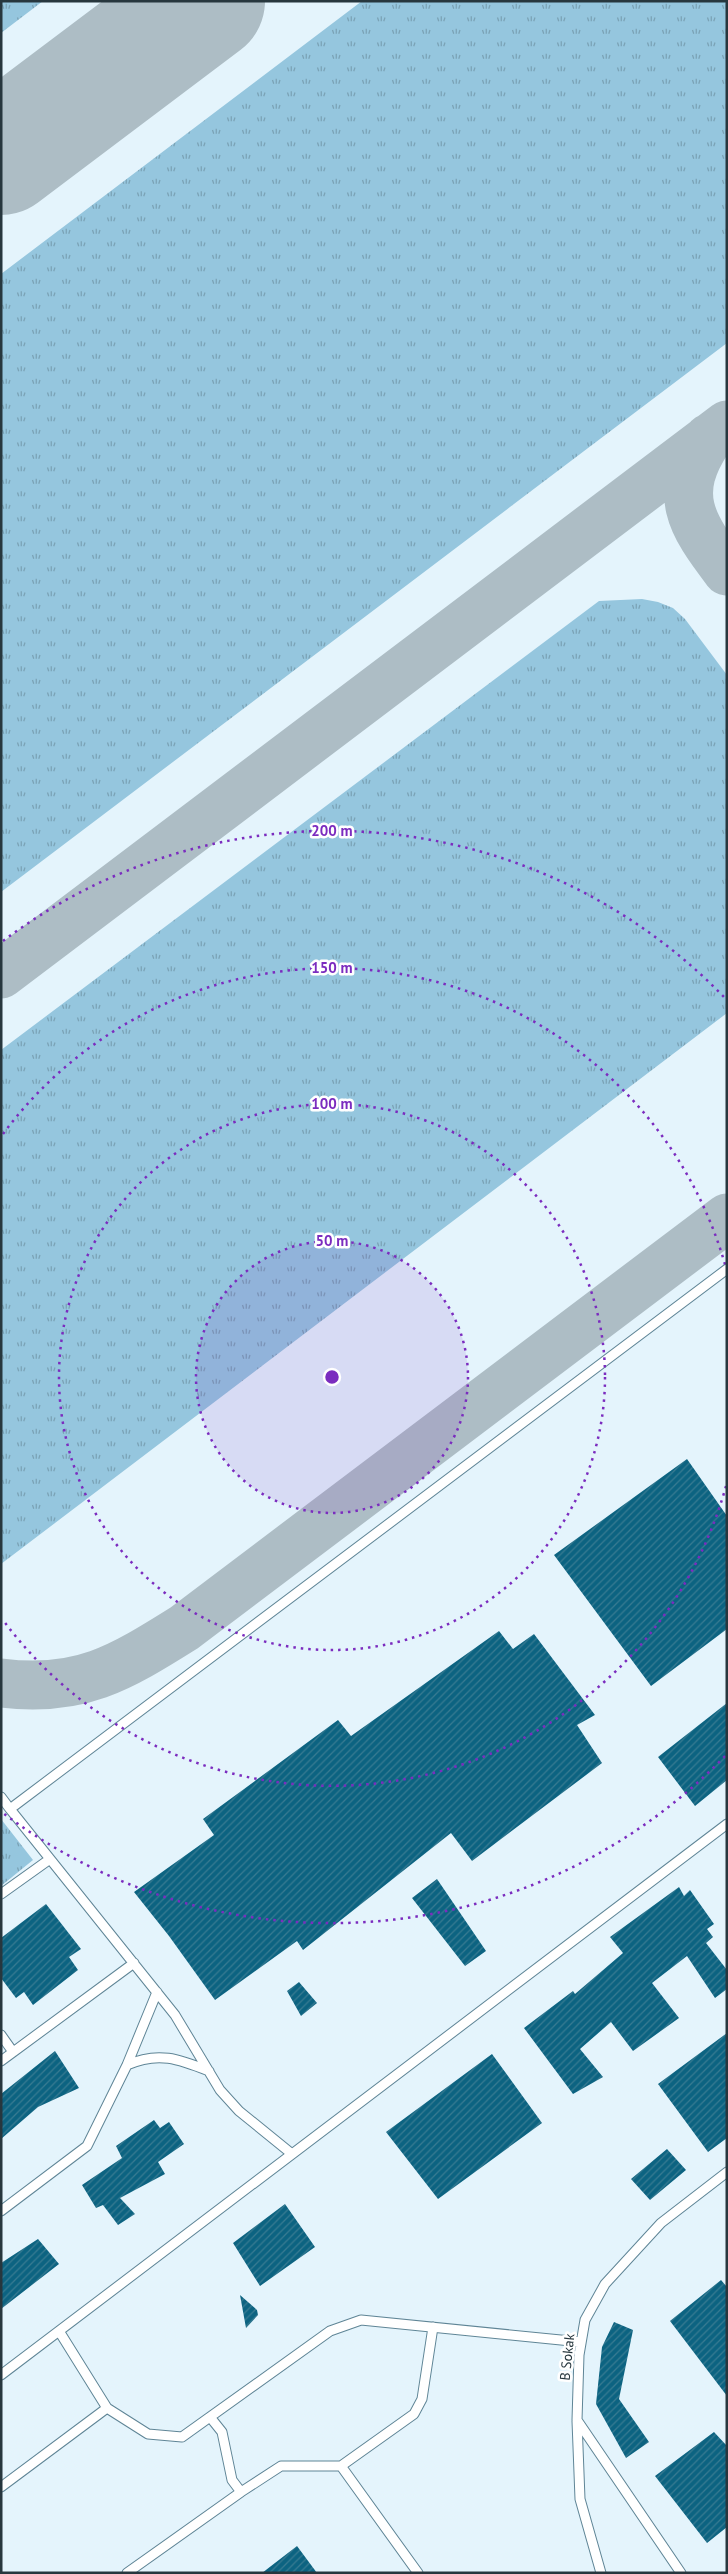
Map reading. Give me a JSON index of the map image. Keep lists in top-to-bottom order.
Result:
{
  "streets": {
    "lane": ["B Sokak"]
  },
  "rings": [
    "200 m",
    "150 m",
    "100 m",
    "50 m"
  ]
}
